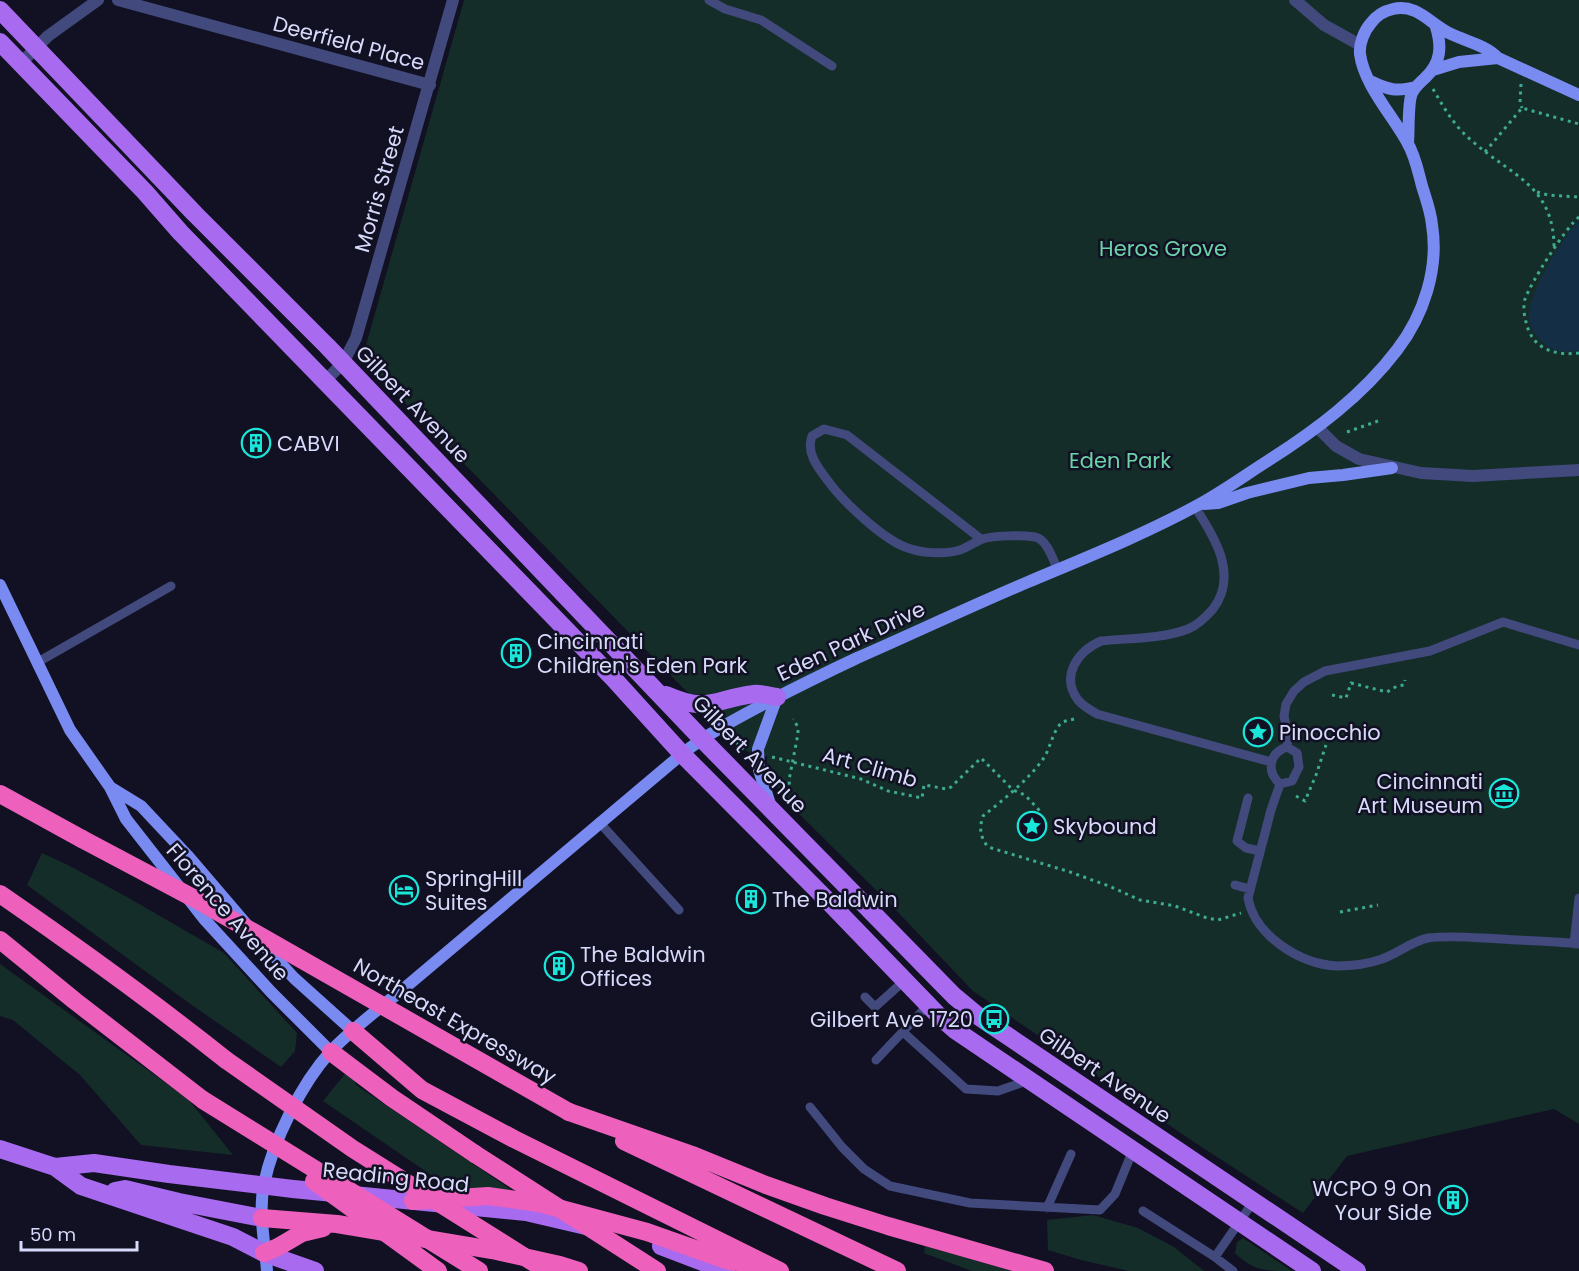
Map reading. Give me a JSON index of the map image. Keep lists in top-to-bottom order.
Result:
{
  "streets": {
    "highway": ["Northeast Expressway"],
    "main road": ["Gilbert Avenue", "Reading Road"],
    "street": [
      "Deerfield Place",
      "Morris Street",
      "Eden Park Drive",
      "Florence Avenue"
    ],
    "path": ["Art Climb"]
  },
  "crossings": [
    ["Deerfield Place", "Morris Street"],
    ["Morris Street", "Gilbert Avenue"],
    ["Gilbert Avenue", "Eden Park Drive"],
    ["Eden Park Drive", "Florence Avenue"],
    ["Eden Park Drive", "Reading Road"]
  ],
  "parks": ["Heros Grove", "Eden Park"],
  "places": {
    "building": [
      "CABVI",
      "Cincinnati Children's Eden Park",
      "The Baldwin",
      "The Baldwin Offices",
      "WCPO 9 On Your Side"
    ],
    "place": ["Pinocchio", "Skybound"],
    "museum": ["Cincinnati Art Museum"],
    "hotel": ["SpringHill Suites"],
    "bus stop": ["Gilbert Ave 1720"]
  },
  "scale_bar": "50 m"
}
